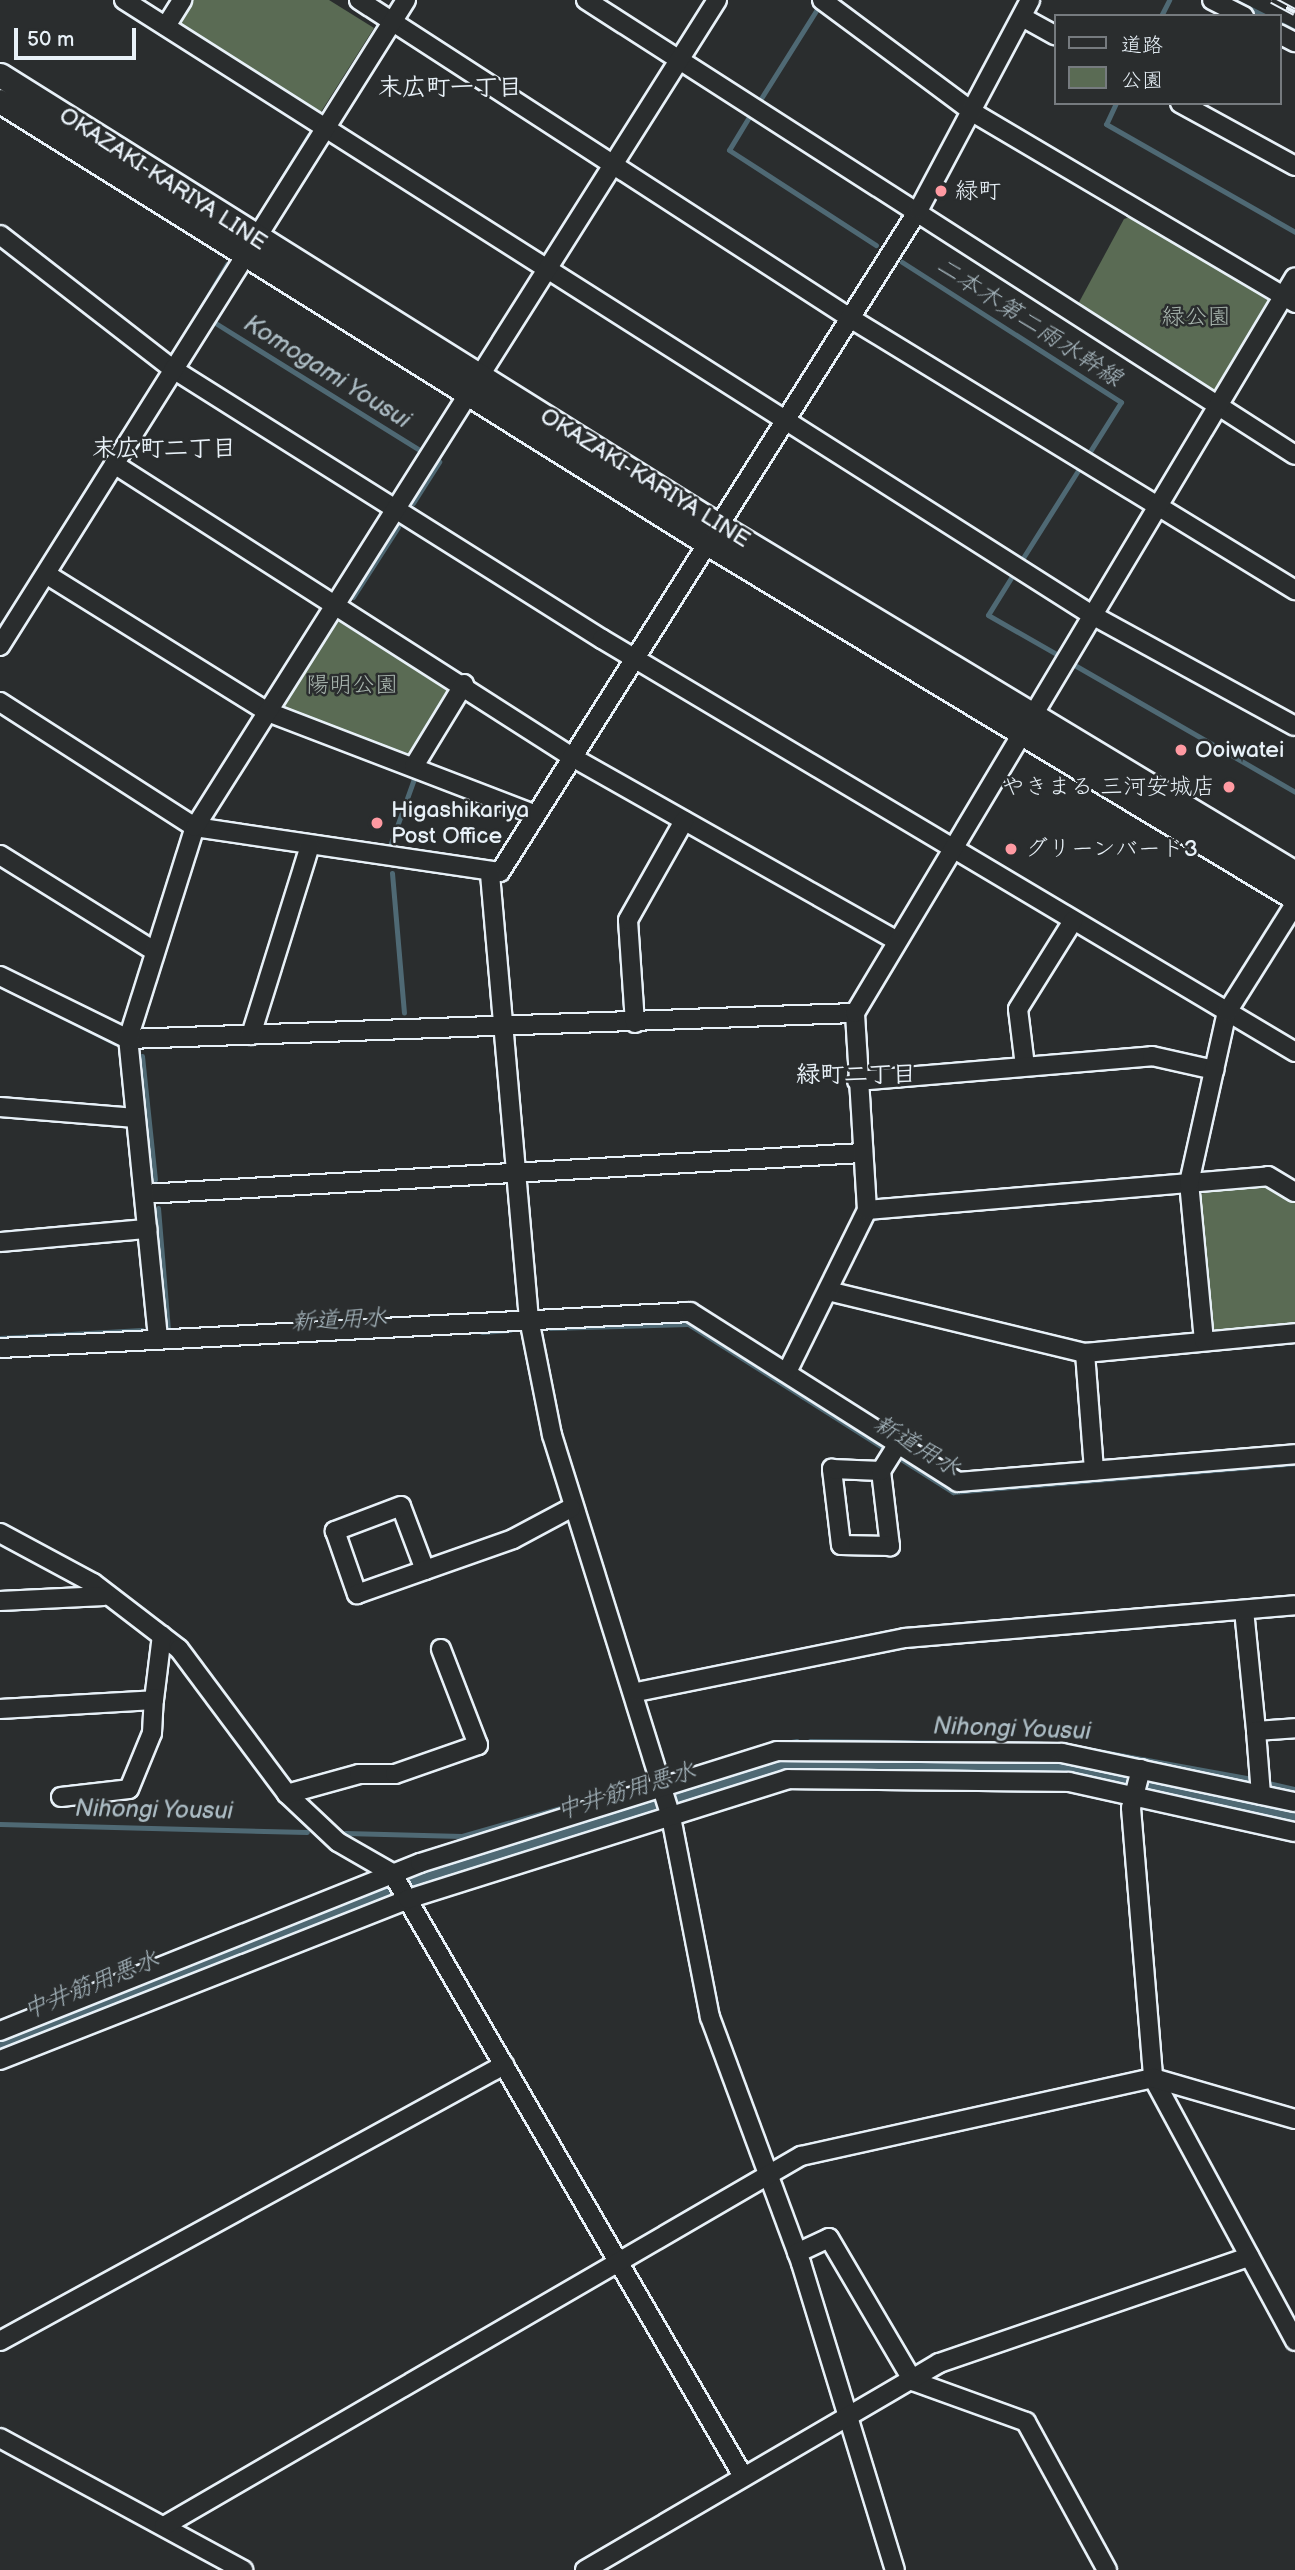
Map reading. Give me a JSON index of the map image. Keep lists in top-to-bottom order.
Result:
{
  "streets": {
    "main road": ["OKAZAKI-KARIYA LINE"]
  },
  "districts": ["末広町一丁目", "末広町二丁目", "緑町二丁目"],
  "water": [
    "二本木第二雨水幹線",
    "Komogami Yousui",
    "新道用水",
    "Nihongi Yousui",
    "中井筋用悪水"
  ],
  "parks": ["緑公園", "陽明公園"],
  "places": [
    "緑町",
    "Ooiwatei",
    "やきまる 三河安城店",
    "Higashikariya Post Office",
    "グリーンバード3"
  ],
  "legend": ["道路", "公園"],
  "scale_bar": "50 m"
}
